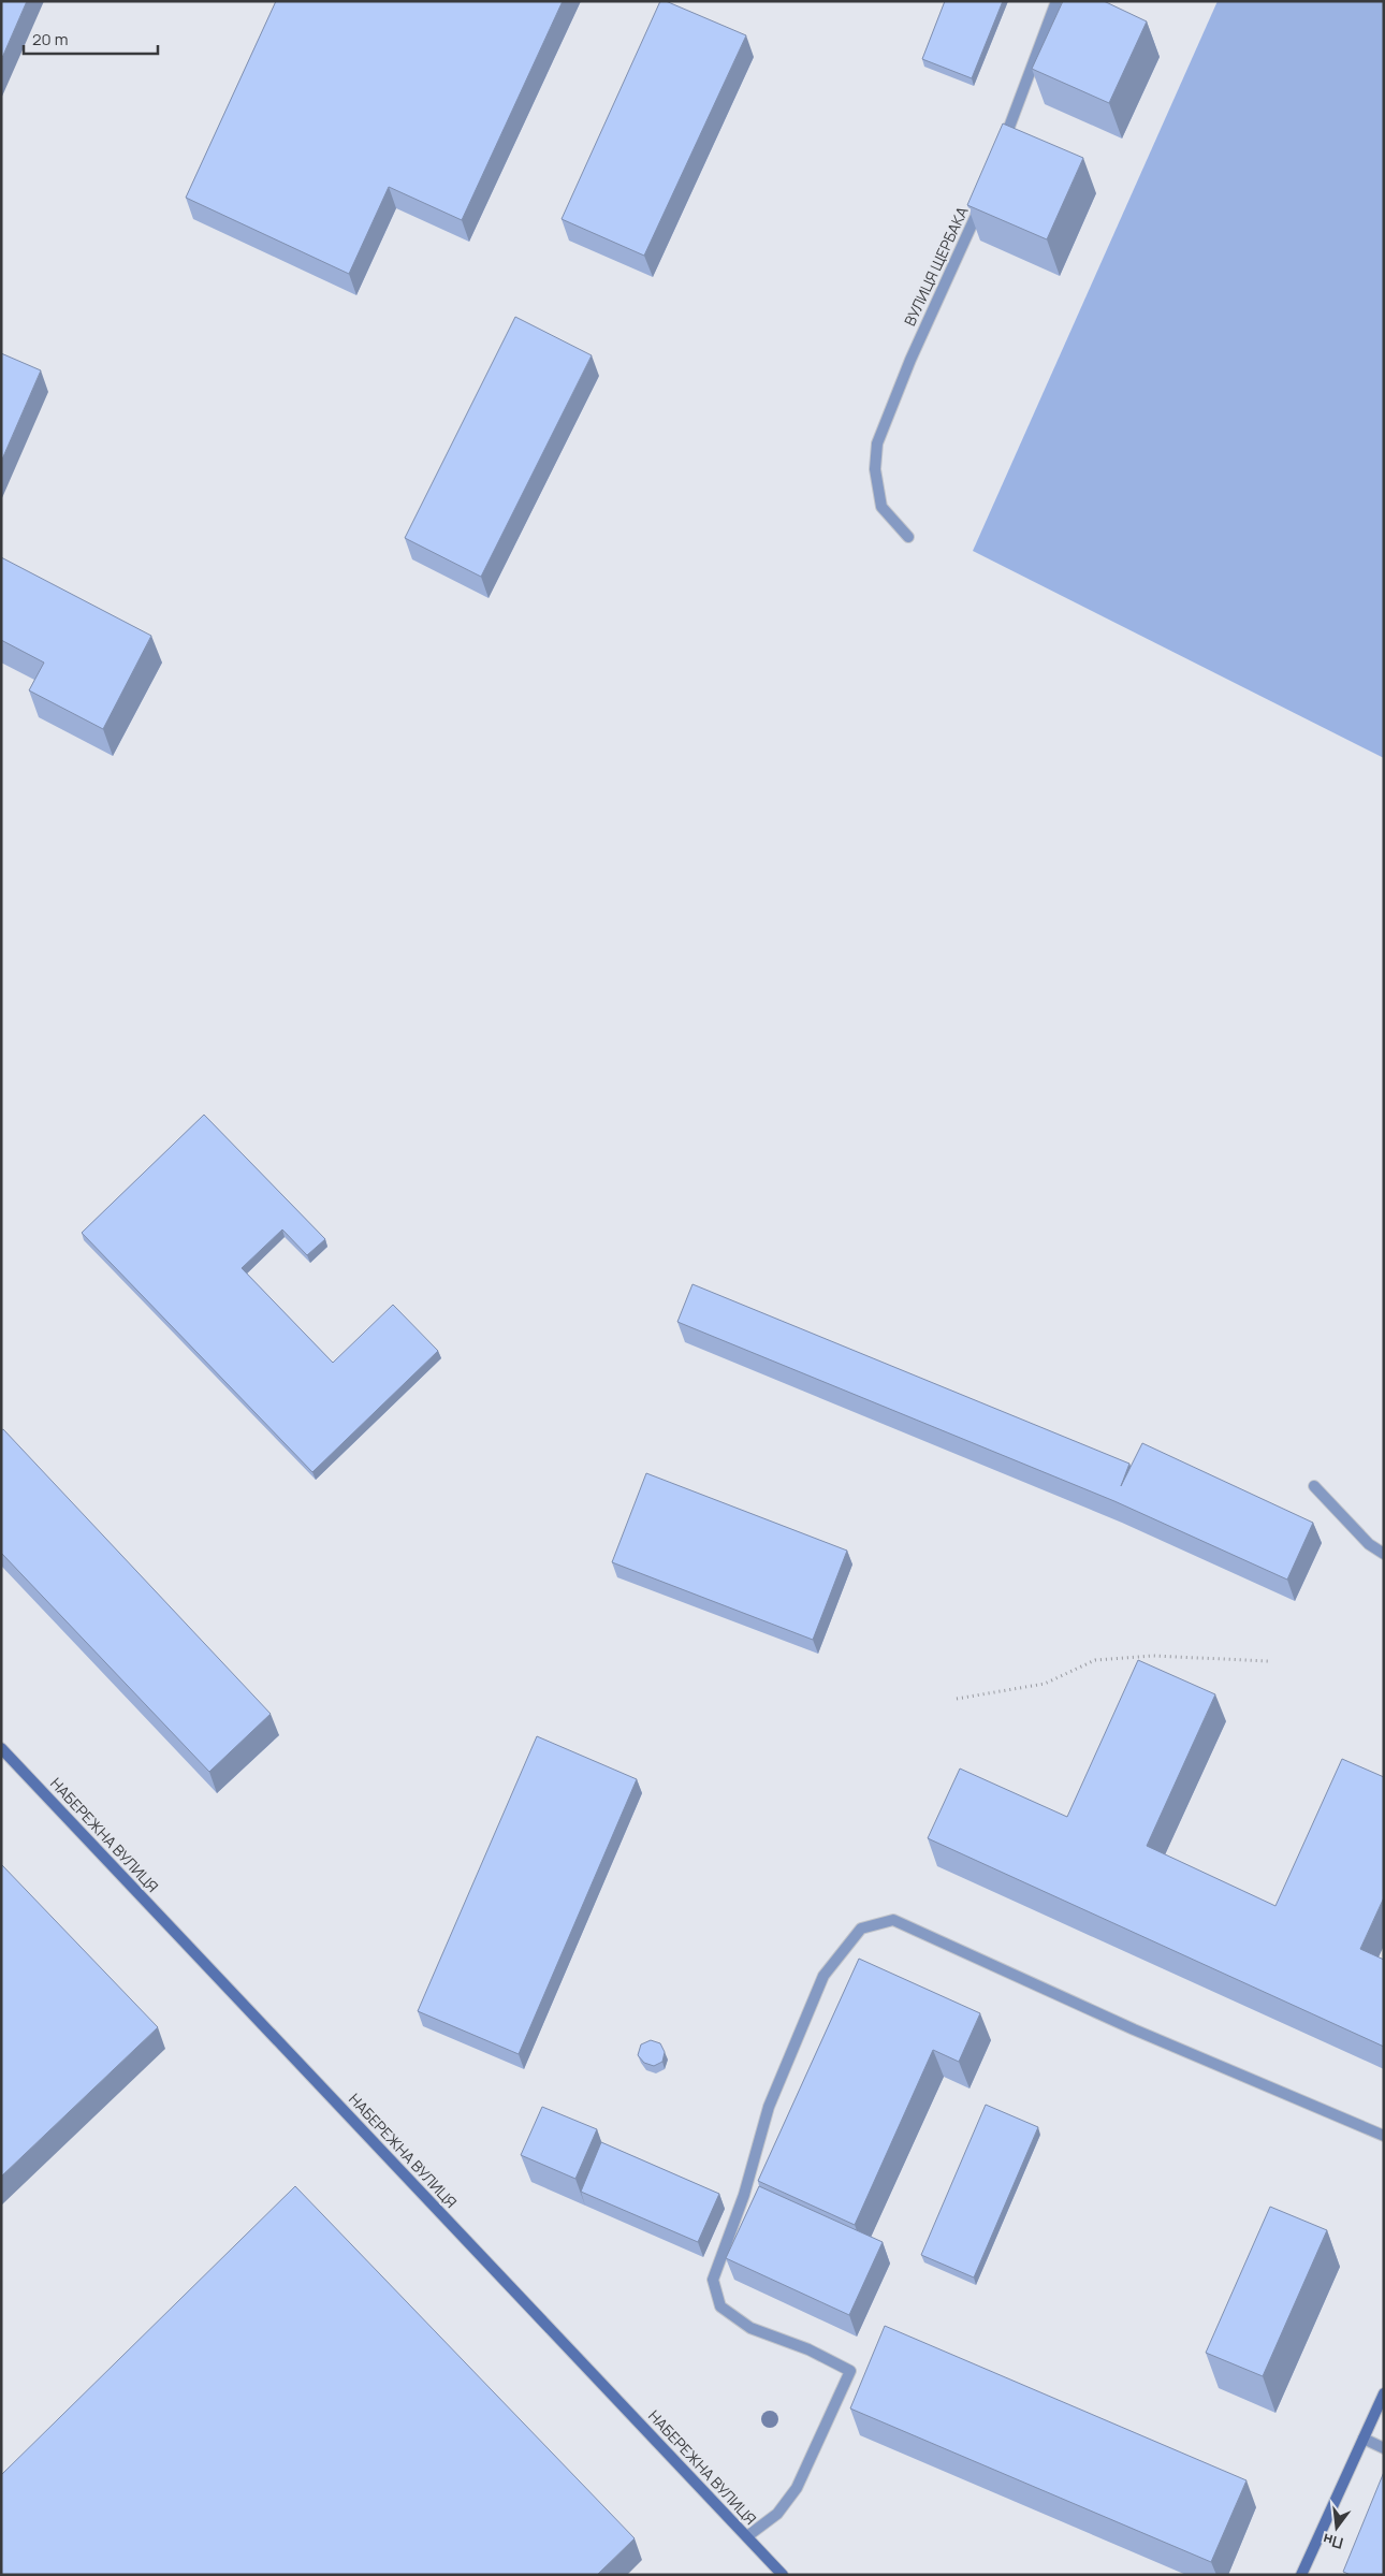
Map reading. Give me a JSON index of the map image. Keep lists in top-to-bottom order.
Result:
{
  "streets": {
    "main road": ["НАБЕРЕЖНА ВУЛИЦЯ"],
    "street": ["ВУЛИЦЯ ЩЕРБАКА"]
  },
  "scale_bar": "20 m",
  "north": "bottom"
}
